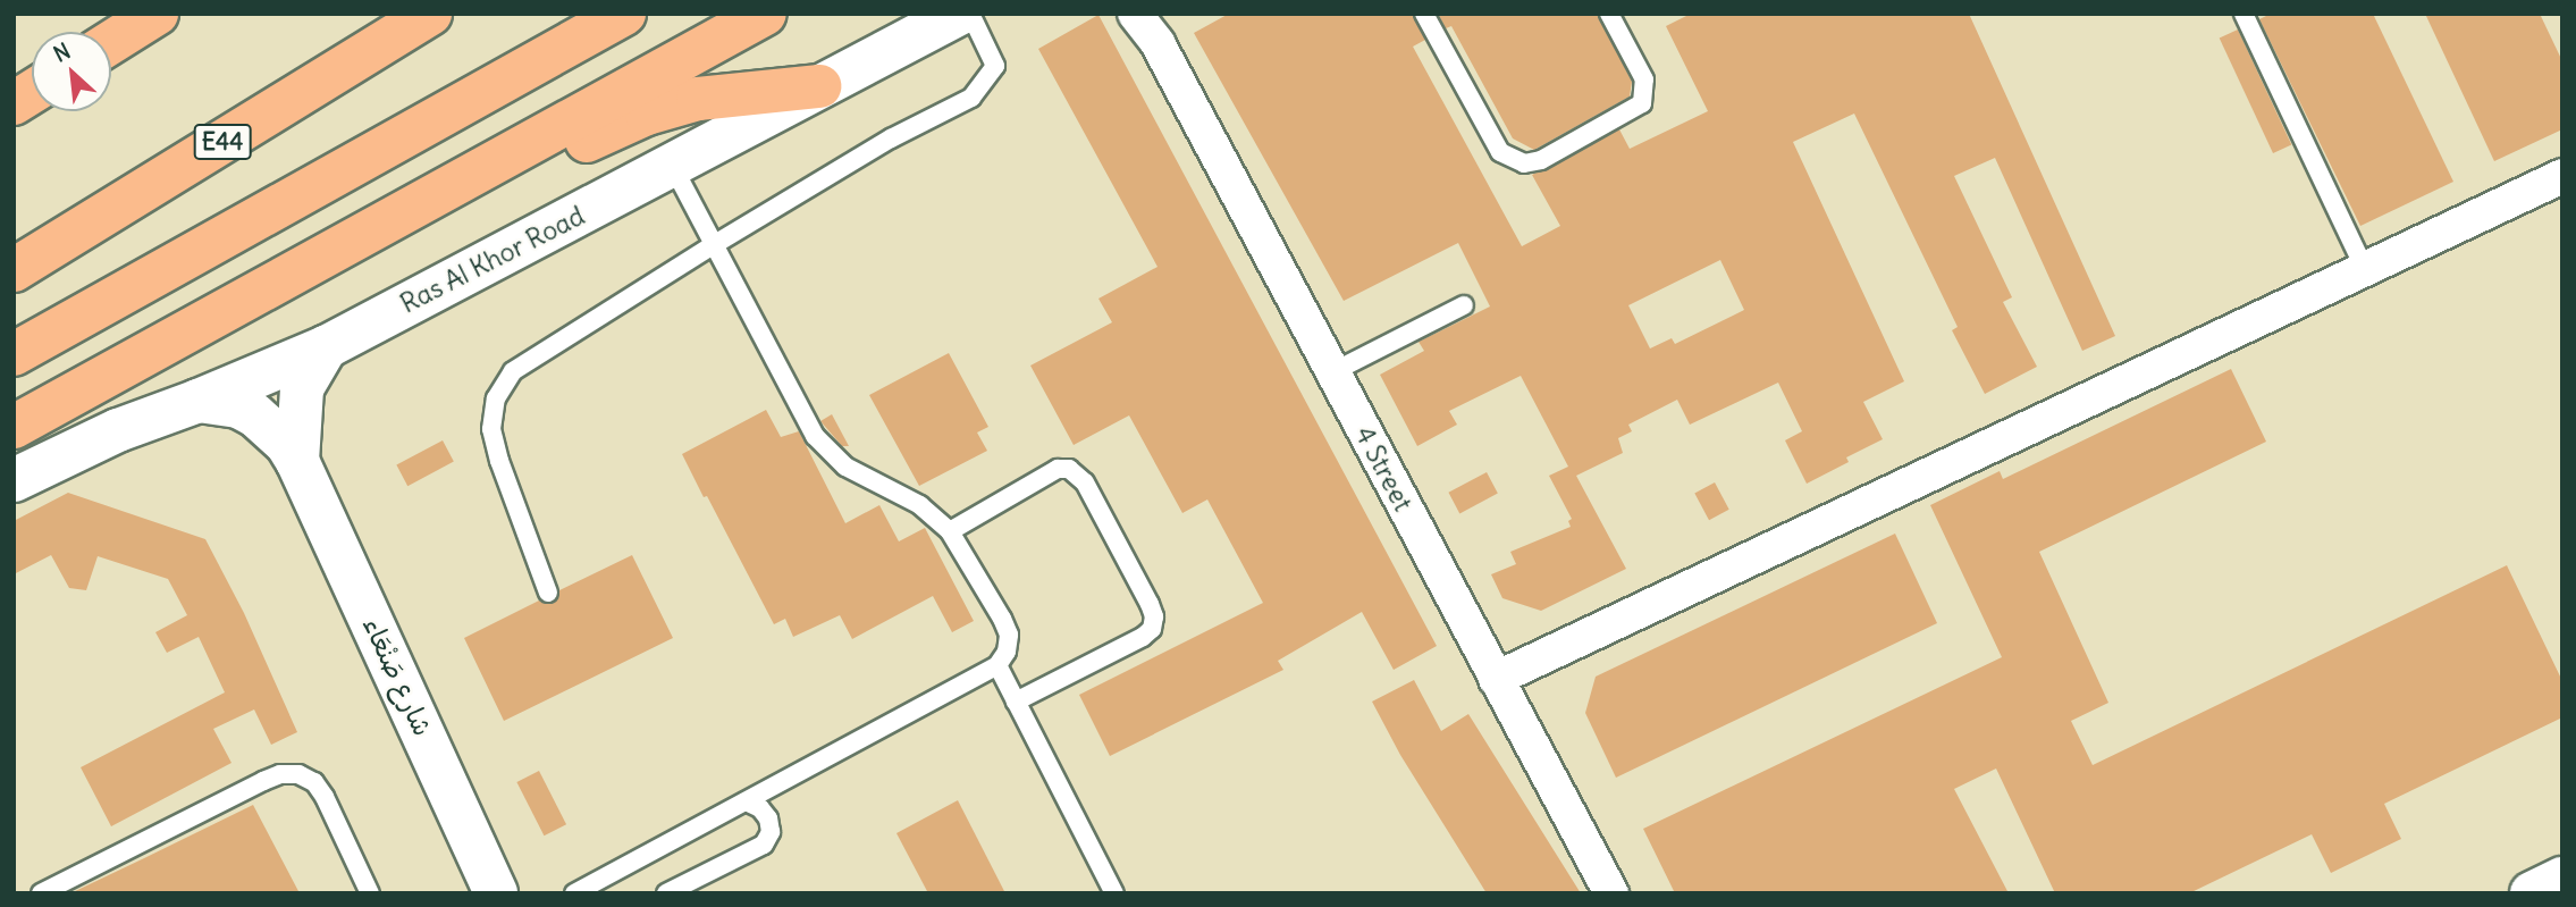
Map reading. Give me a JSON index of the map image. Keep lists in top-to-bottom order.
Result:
{
  "streets": {
    "highway": ["E44"],
    "street": ["Ras Al Khor Road", "4 Street", "شارع صَنْعَاء"]
  },
  "crossings": [
    ["Ras Al Khor Road", "شارع صَنْعَاء"]
  ],
  "north": "top left"
}
